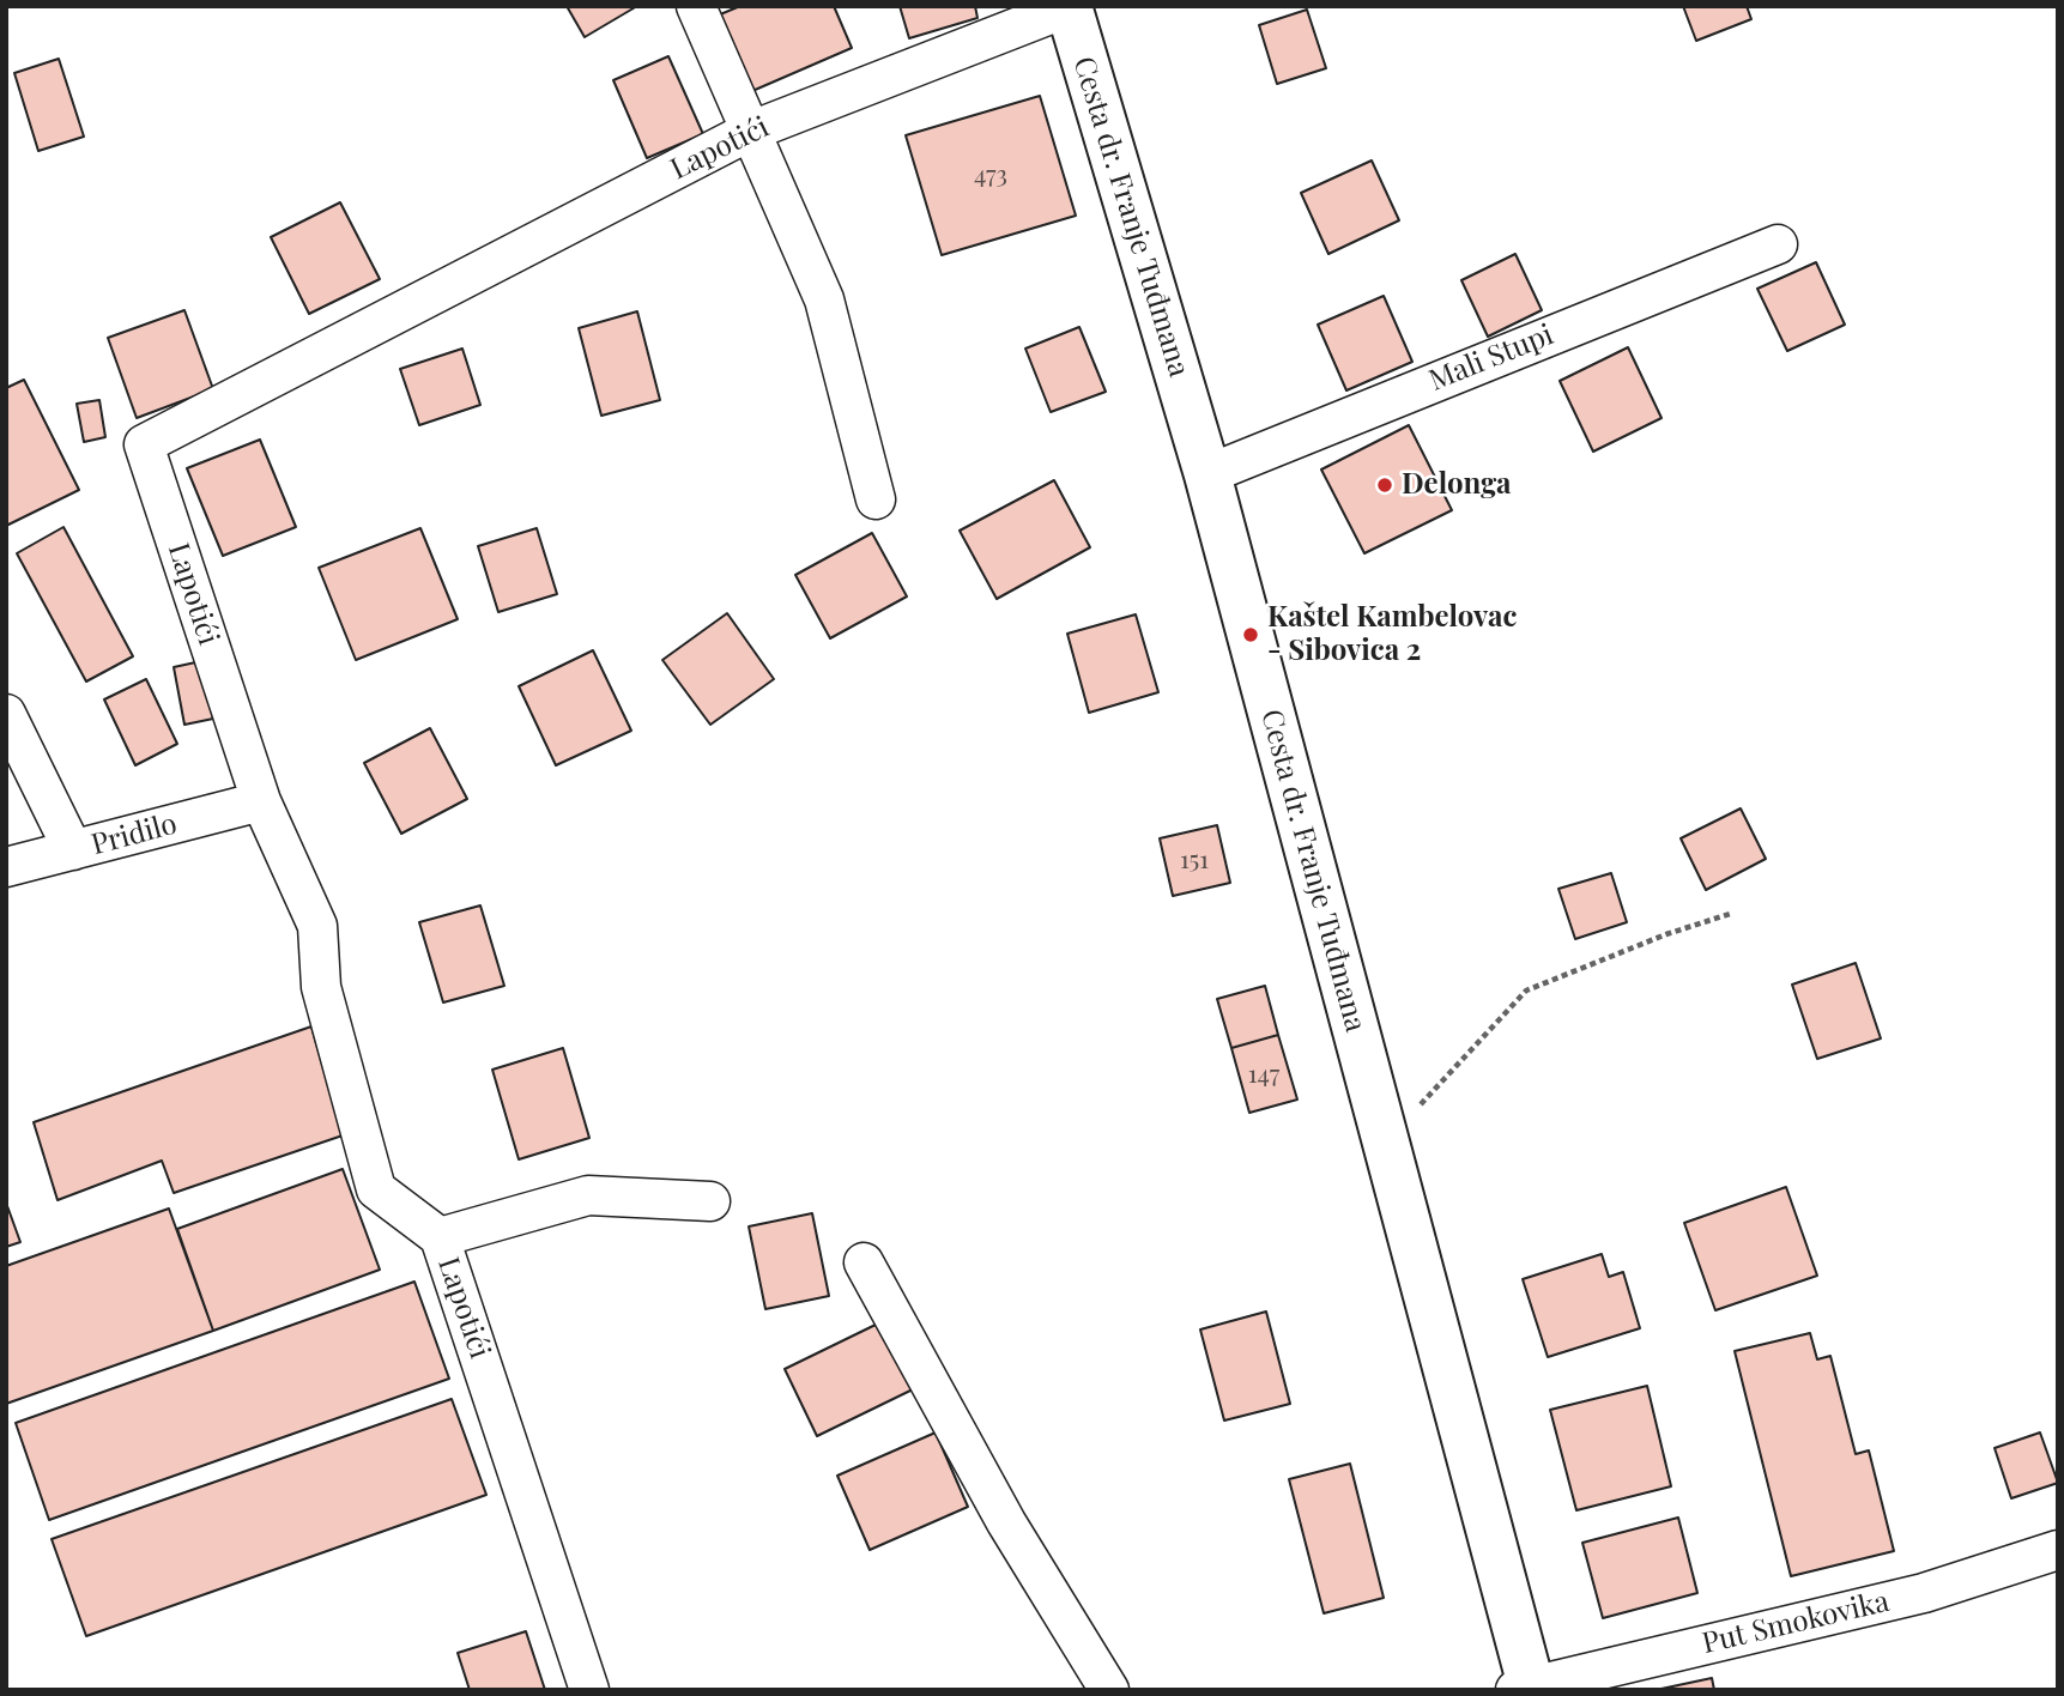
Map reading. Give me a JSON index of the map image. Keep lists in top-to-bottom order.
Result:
{
  "streets": {
    "main road": ["Cesta dr. Franje Tuđmana"],
    "street": [
      "Lapotići",
      "Mali Stupi",
      "Pridilo",
      "Put Smokovika"
    ]
  },
  "crossings": [
    ["Lapotići", "Cesta dr. Franje Tuđmana"],
    ["Lapotići", "Pridilo"],
    ["Cesta dr. Franje Tuđmana", "Mali Stupi"],
    ["Cesta dr. Franje Tuđmana", "Put Smokovika"]
  ],
  "places": ["Delonga", "Kaštel Kambelovac - Sibovica 2"],
  "house_numbers": ["473", "151", "147"]
}
